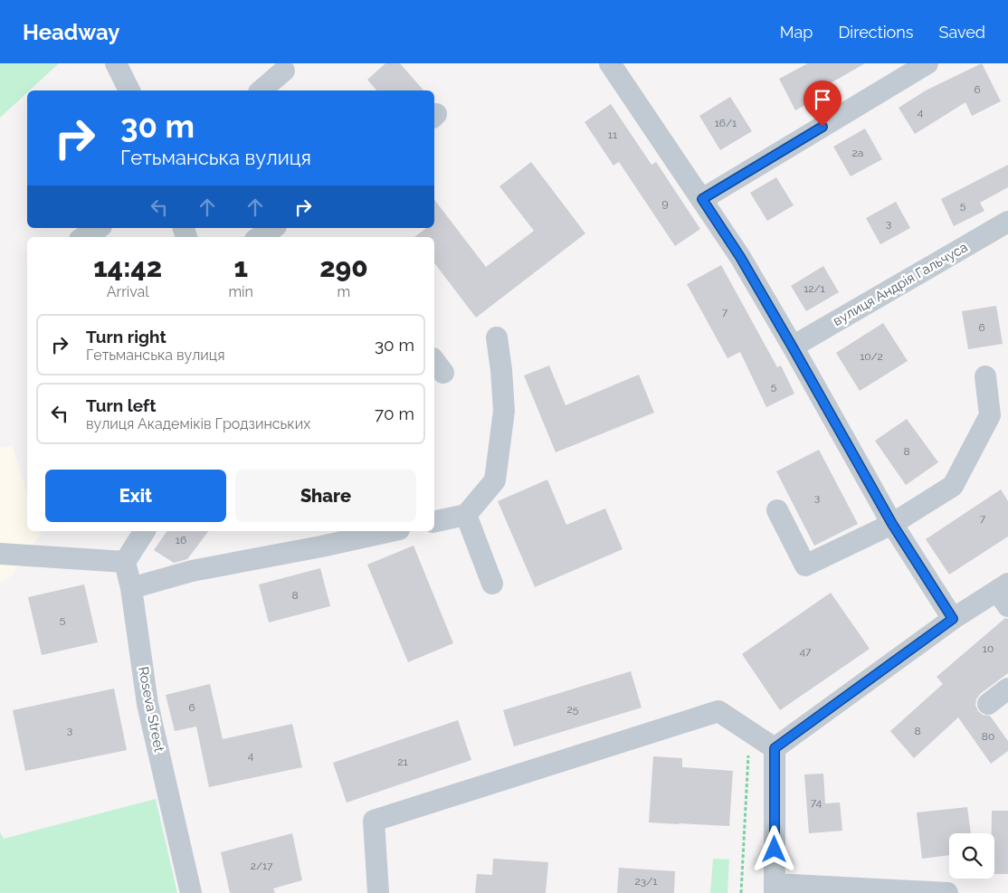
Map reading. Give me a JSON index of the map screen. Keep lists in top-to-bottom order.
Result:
{
  "streets": {
    "street": ["вулиця Андрія Гальчуса", "Roseva Street"]
  },
  "house_numbers": [
    "6",
    "4",
    "16/1",
    "11",
    "2а",
    "9",
    "5",
    "3",
    "12/1",
    "7",
    "6",
    "10/2",
    "5",
    "8",
    "3",
    "7",
    "16",
    "8",
    "5",
    "10",
    "47",
    "6",
    "25",
    "3",
    "8",
    "80",
    "4",
    "21",
    "74",
    "2/17",
    "23/1"
  ],
  "page": {
    "header": "Headway",
    "nav": ["Map", "Directions", "Saved"],
    "turn": ["30 m", "Гетьманська вулиця"],
    "eta": [
      "14:42",
      "Arrival",
      "1",
      "min",
      "290",
      "m"
    ],
    "list": [
      {
        "name": "Turn right",
        "note": "Гетьманська вулиця",
        "value": "30 m"
      },
      {
        "name": "Turn left",
        "note": "вулиця Академіків Гродзинських",
        "value": "70 m"
      }
    ],
    "buttons": ["Exit", "Share"]
  }
}
